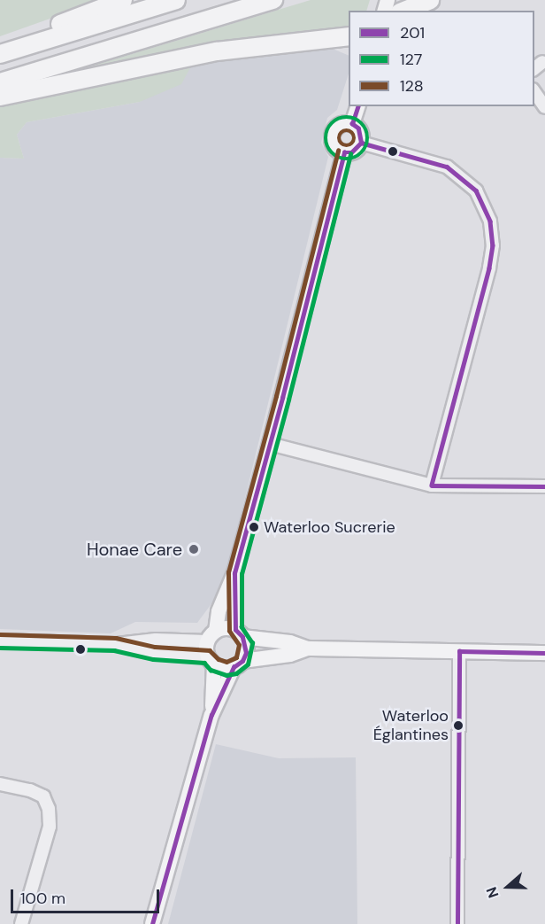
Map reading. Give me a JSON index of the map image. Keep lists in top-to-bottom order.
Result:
{
  "places": ["Waterloo Sucrerie", "Honae Care", "Waterloo Églantines"],
  "lines": ["transit line 201", "transit line 127", "transit line 128"],
  "legend": ["201", "127", "128"],
  "scale_bar": "100 m",
  "north": "left"
}
